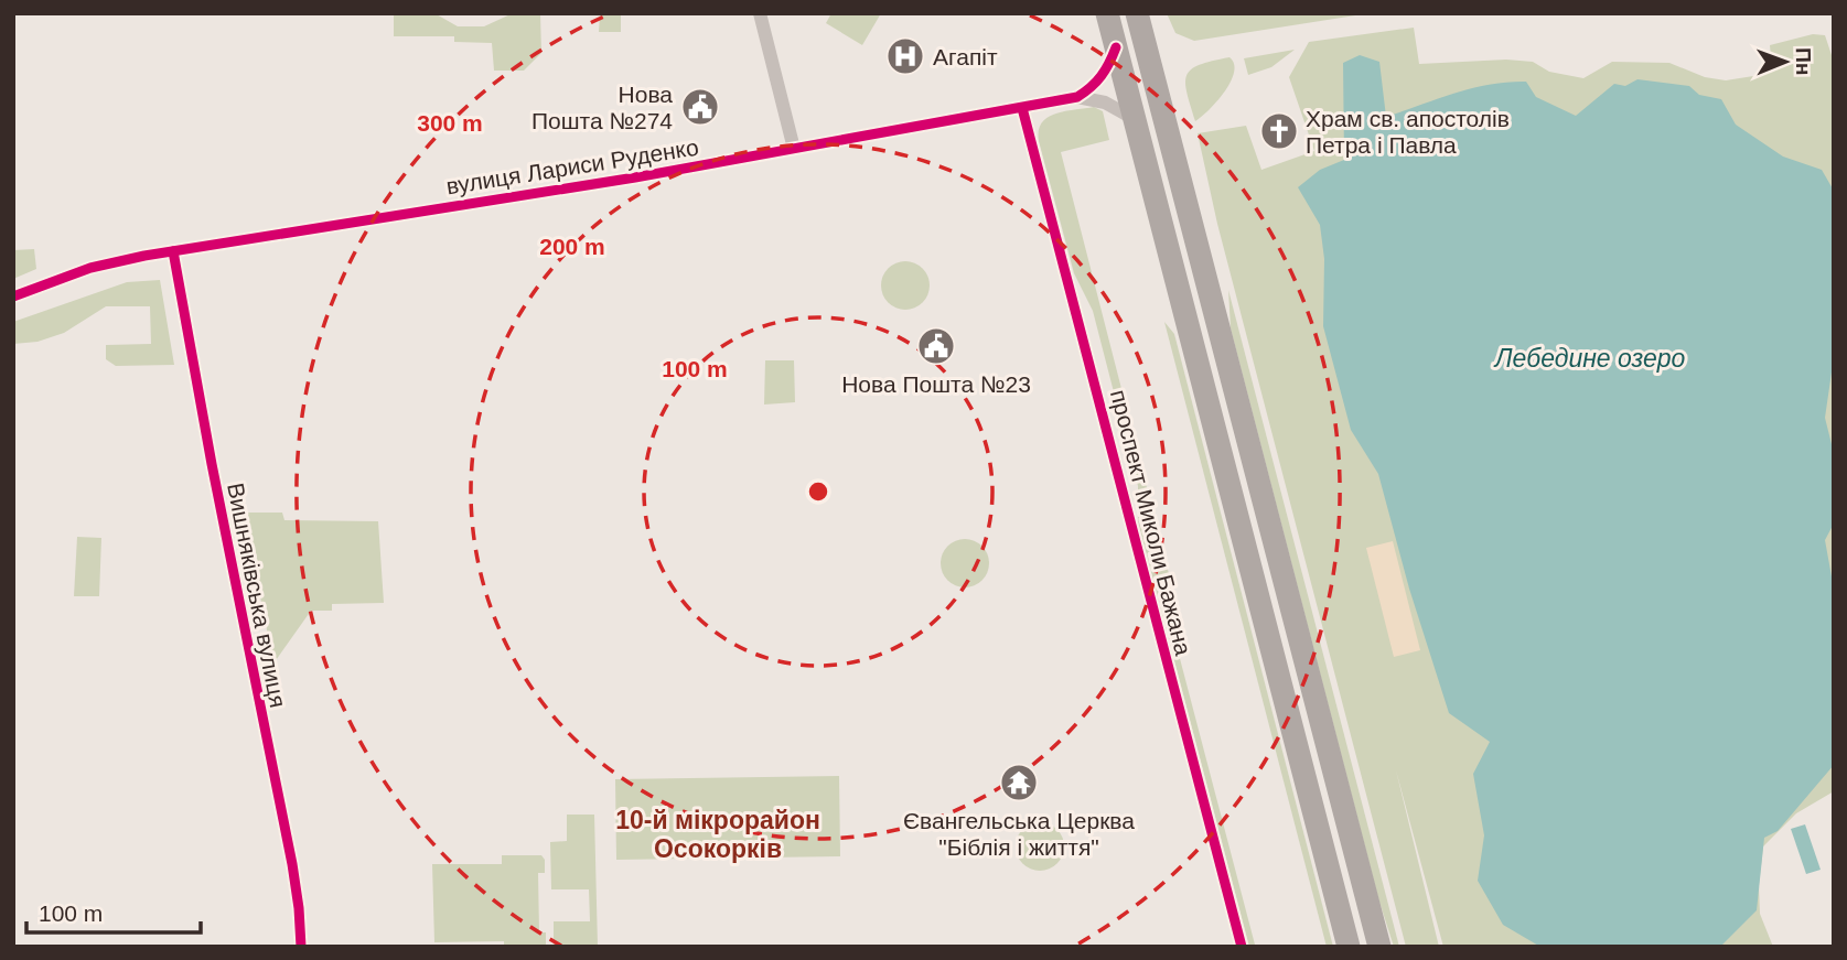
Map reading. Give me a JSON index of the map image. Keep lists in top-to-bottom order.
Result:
{
  "streets": {
    "street": ["вулиця Лариси Руденко", "проспект Миколи Бажана", "Вишняківська вулиця"]
  },
  "crossings": [
    ["вулиця Лариси Руденко", "проспект Миколи Бажана"],
    ["вулиця Лариси Руденко", "Вишняківська вулиця"]
  ],
  "districts": ["10-й мікрорайон Осокорків"],
  "water": ["Лебедине озеро"],
  "places": {
    "hospital": ["Агапіт"],
    "public building": ["Нова Пошта №274", "Нова Пошта №23"],
    "church": ["Храм св. апостолів Петра і Павла"],
    "temple": ["Євангельська Церква \"Біблія і життя\""]
  },
  "scale_bar": "100 m",
  "north": "right",
  "rings": ["300 m", "200 m", "100 m"]
}
